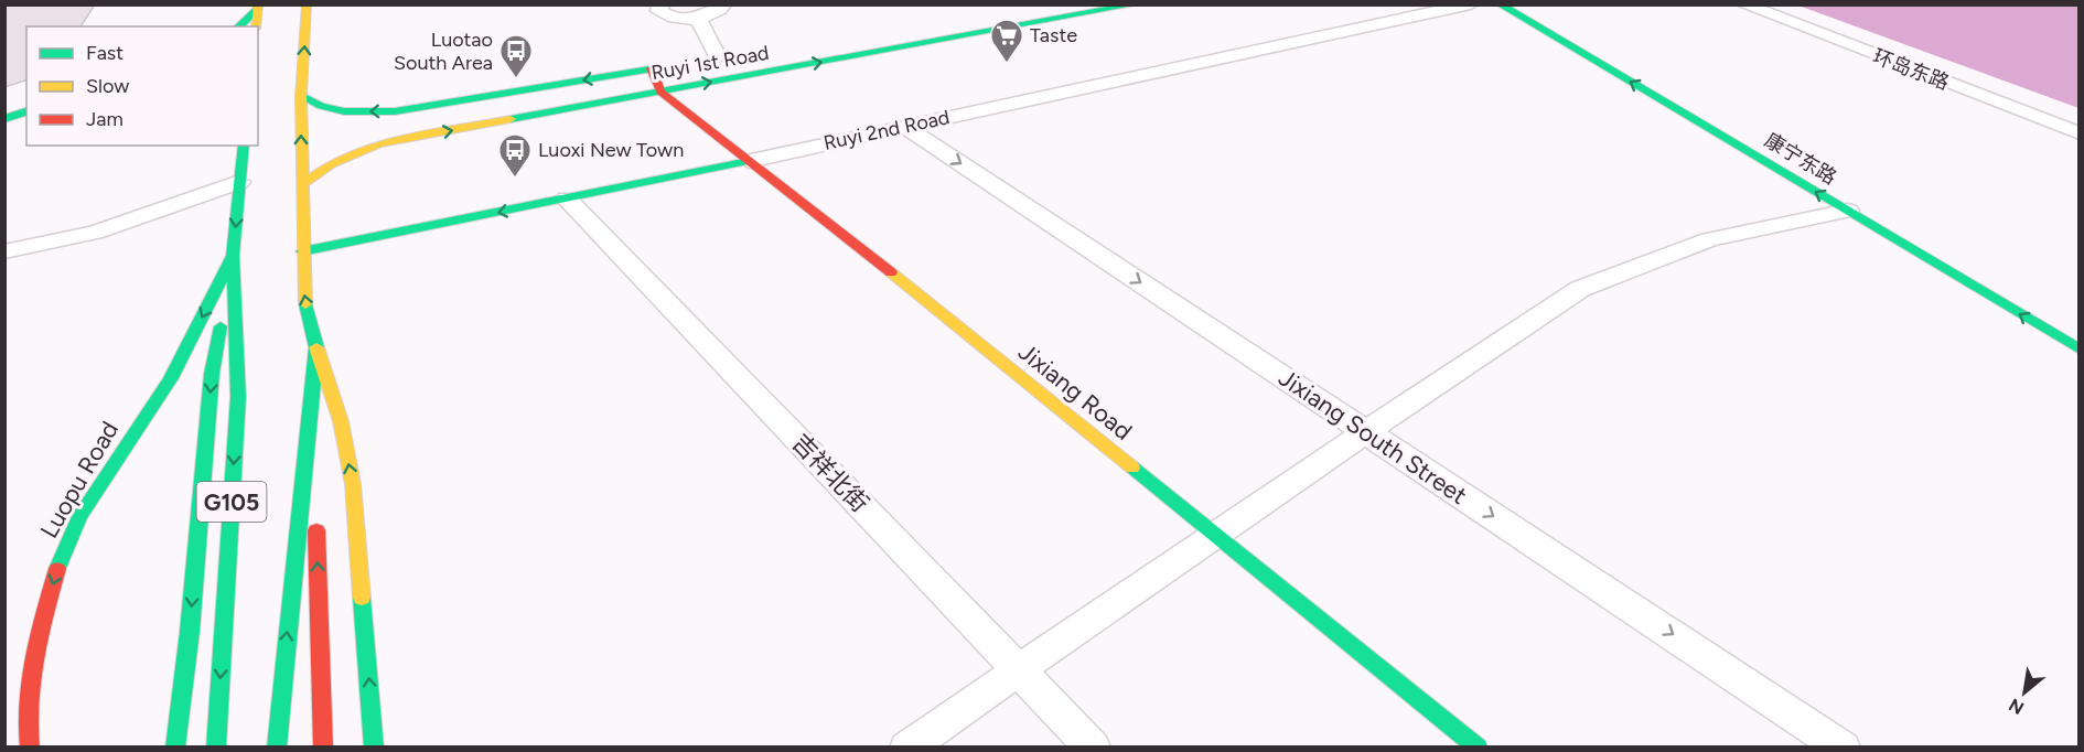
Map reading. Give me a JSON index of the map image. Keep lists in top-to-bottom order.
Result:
{
  "streets": {
    "main road": [
      "Ruyi 1st Road",
      "Ruyi 2nd Road",
      "康宁东路",
      "Jixiang Road",
      "Luopu Road",
      "G105"
    ],
    "street": ["环岛东路", "Jixiang South Street", "吉祥北街"]
  },
  "crossings": [
    ["Ruyi 1st Road", "Jixiang Road"],
    ["Ruyi 1st Road", "G105"],
    ["Ruyi 2nd Road", "Jixiang Road"],
    ["Ruyi 2nd Road", "Jixiang South Street"],
    ["Ruyi 2nd Road", "吉祥北街"],
    ["Ruyi 2nd Road", "G105"]
  ],
  "one_way": ["康宁东路", "Jixiang South Street"],
  "places": {
    "supermarket": ["Taste"],
    "bus stop": ["Luotao South Area", "Luoxi New Town"]
  },
  "legend": ["Fast", "Slow", "Jam"],
  "north": "bottom left"
}
